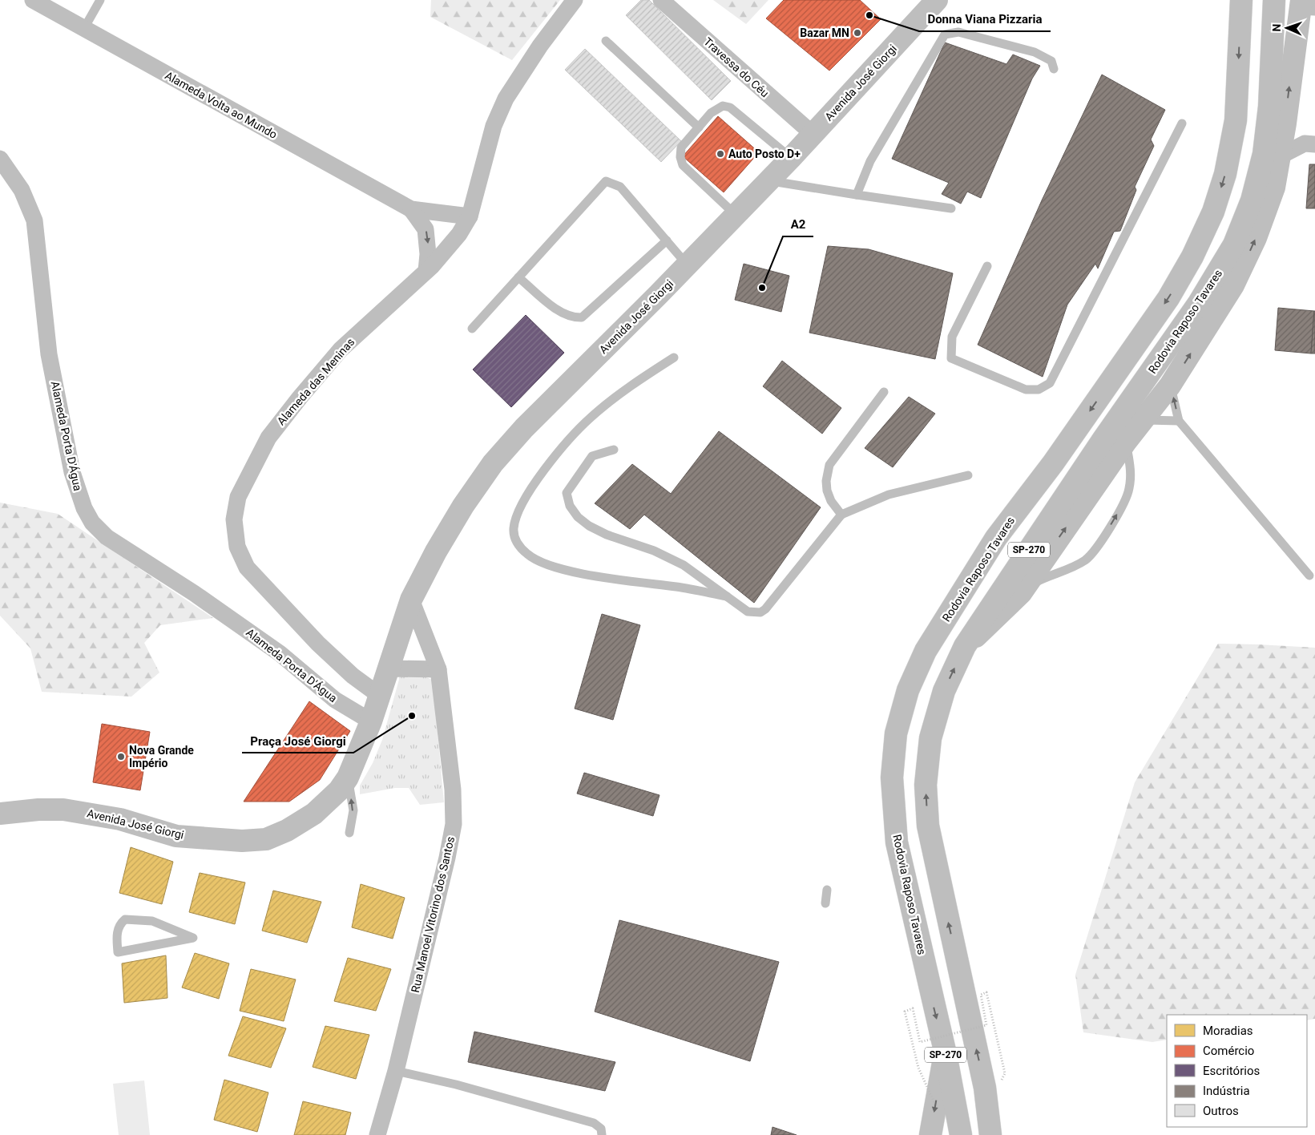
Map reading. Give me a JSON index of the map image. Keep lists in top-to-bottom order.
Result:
{
  "streets": {
    "main road": ["Avenida José Giorgi", "Rodovia Raposo Tavares", "SP-270"],
    "street": [
      "Travessa do Céu",
      "Alameda Volta ao Mundo",
      "Alameda das Meninas",
      "Alameda Porta D'Água",
      "Rua Manoel Vitorino dos Santos"
    ]
  },
  "crossings": [
    ["Travessa do Céu", "Avenida José Giorgi"],
    ["Avenida José Giorgi", "Alameda das Meninas"],
    ["Avenida José Giorgi", "Alameda Porta D'Água"],
    ["Avenida José Giorgi", "Rua Manoel Vitorino dos Santos"],
    ["Alameda Volta ao Mundo", "Alameda das Meninas"]
  ],
  "places": [
    "Donna Viana Pizzaria",
    "Bazar MN",
    "Auto Posto D+",
    "A2",
    "Praça José Giorgi",
    "Nova Grande Império"
  ],
  "legend": [
    "Moradias",
    "Comércio",
    "Escritórios",
    "Indústria",
    "Outros"
  ],
  "north": "left"
}
